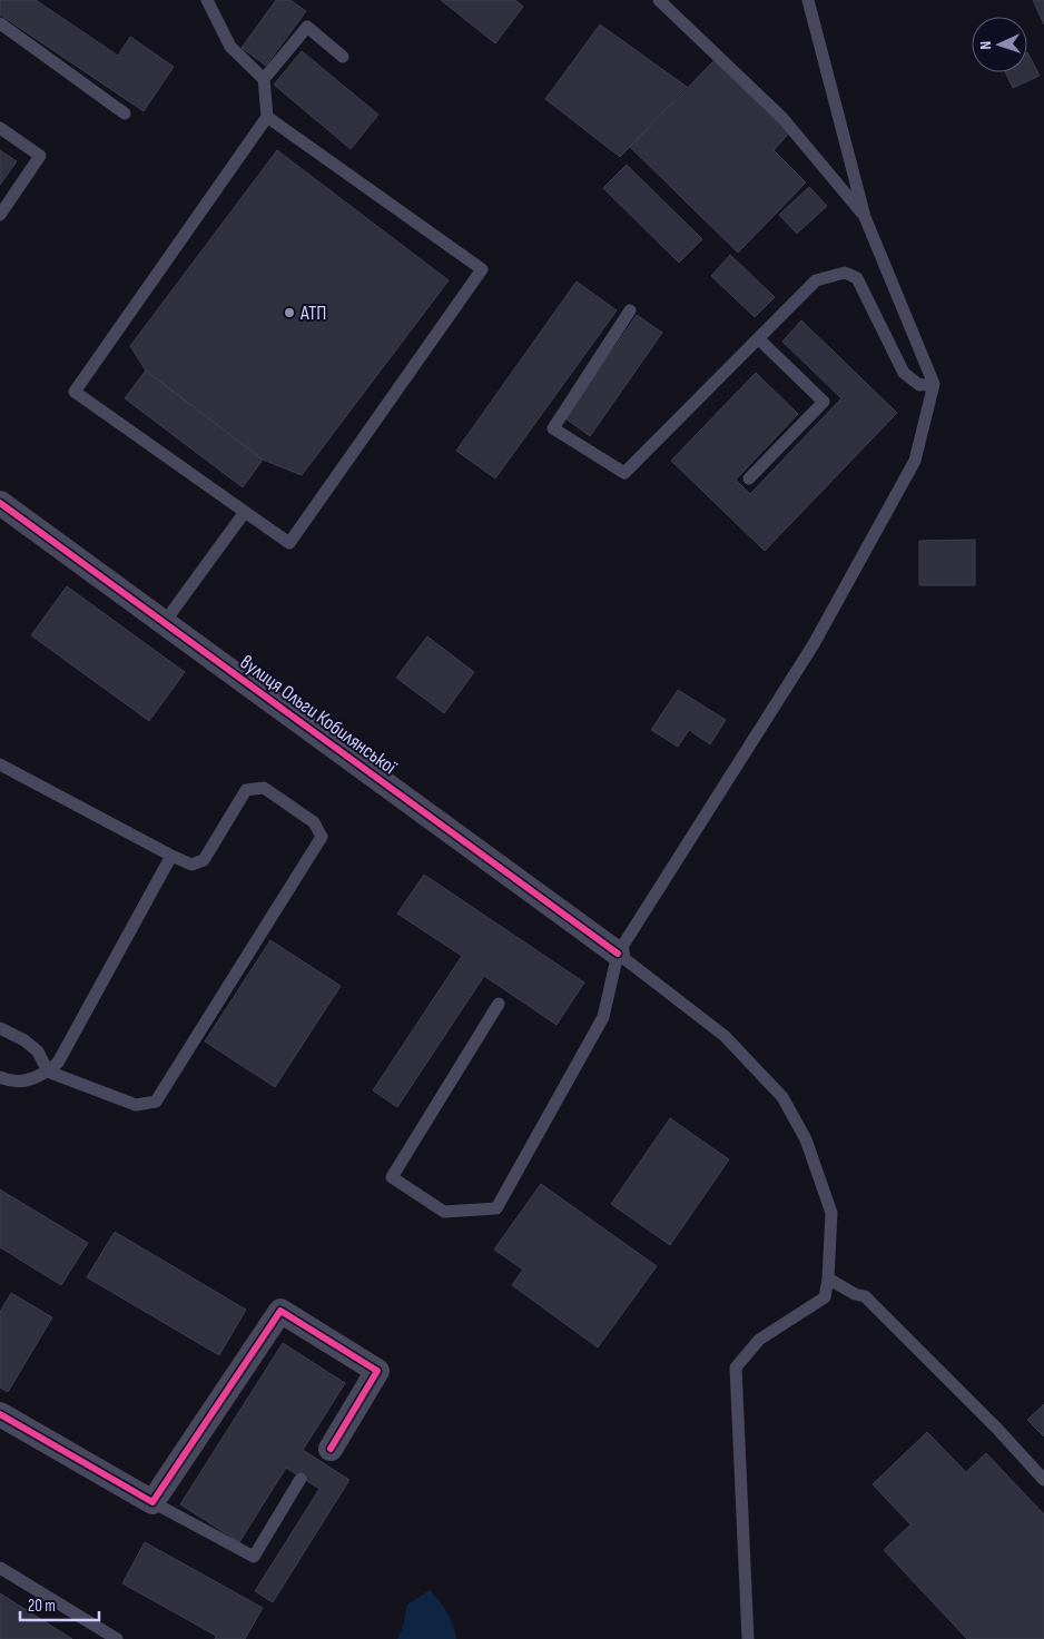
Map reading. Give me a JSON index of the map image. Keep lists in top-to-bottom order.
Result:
{
  "streets": {
    "street": ["вулиця Ольги Кобилянської"]
  },
  "places": ["АТП"],
  "scale_bar": "20 m",
  "north": "left"
}
